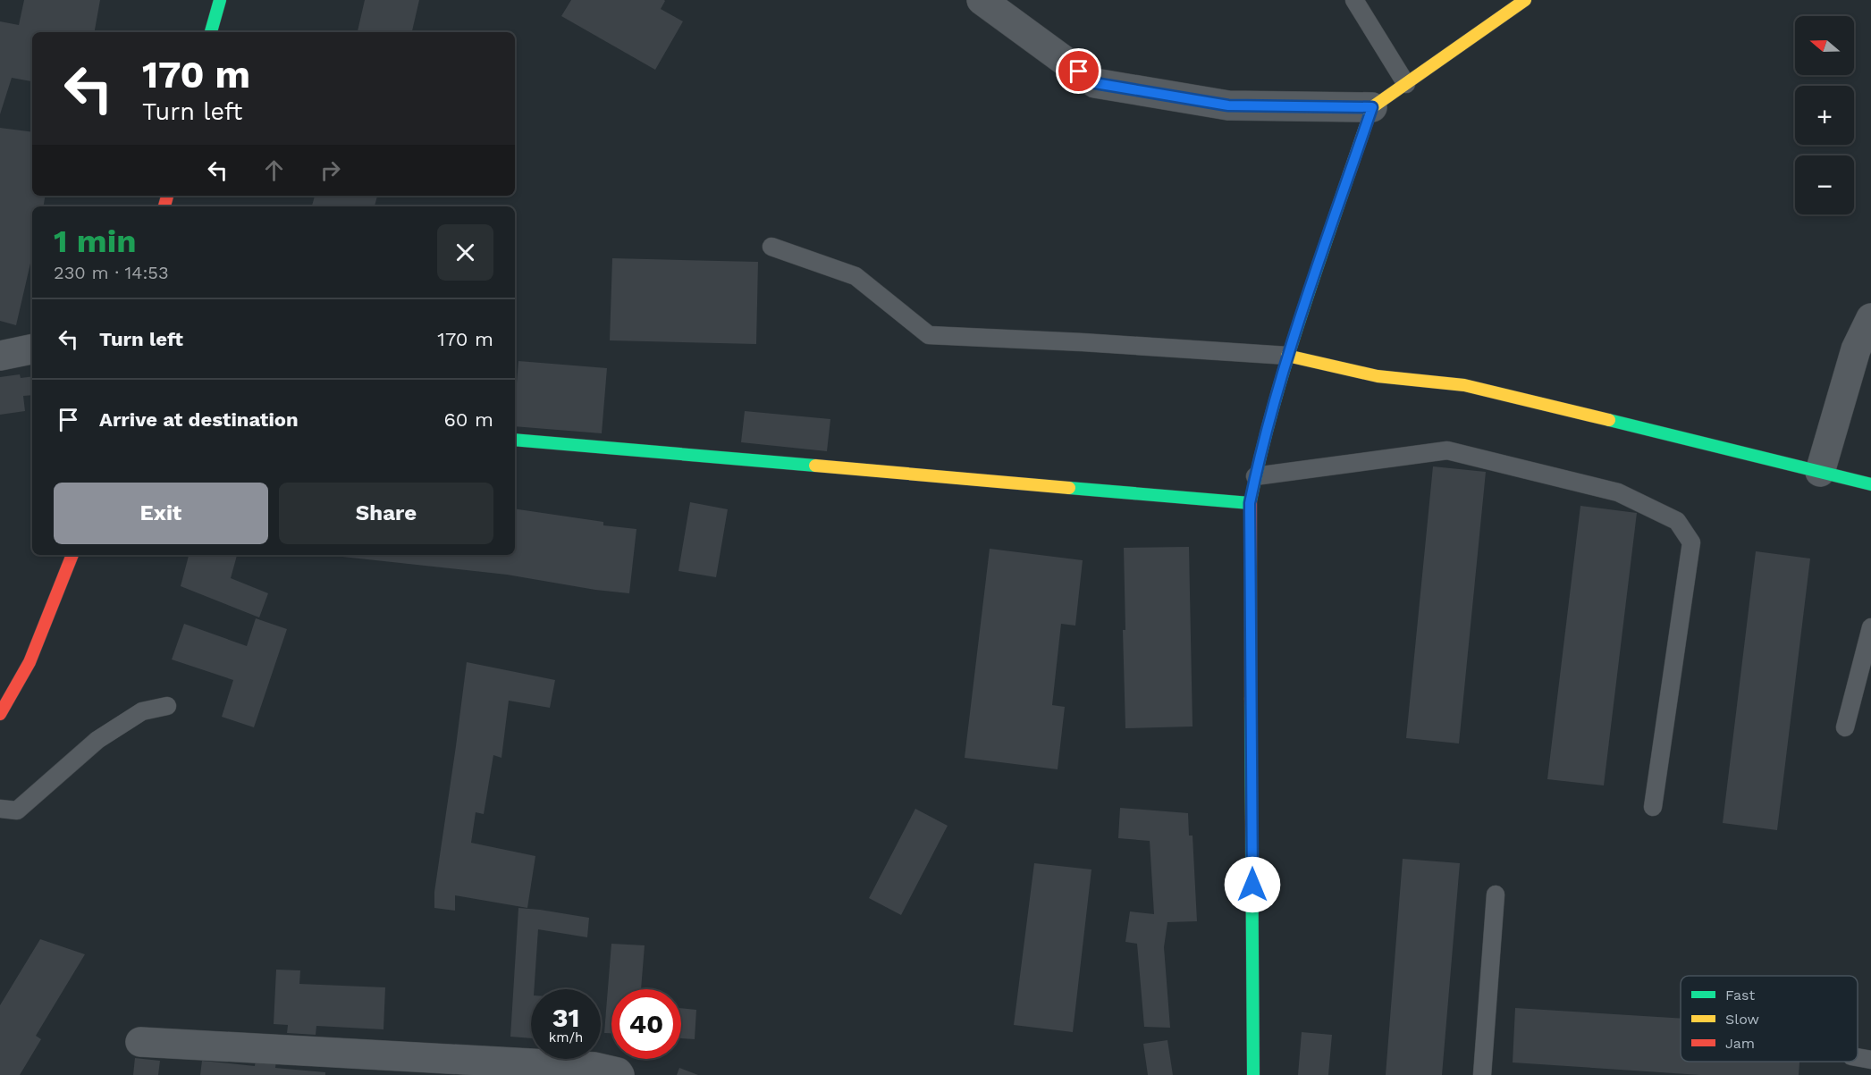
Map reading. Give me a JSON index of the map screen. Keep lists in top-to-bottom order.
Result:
{
  "legend": ["Fast", "Slow", "Jam"],
  "north": "left",
  "page": {
    "map_buttons": ["+", "−"],
    "turn": ["170 m", "Turn left"],
    "heading": ["1 min", "230 m · 14:53"],
    "list": [
      {
        "name": "Turn left",
        "value": "170 m"
      },
      {
        "name": "Arrive at destination",
        "value": "60 m"
      }
    ],
    "buttons": ["Exit", "Share"],
    "speed": "31 km/h",
    "limit": "40"
  }
}
